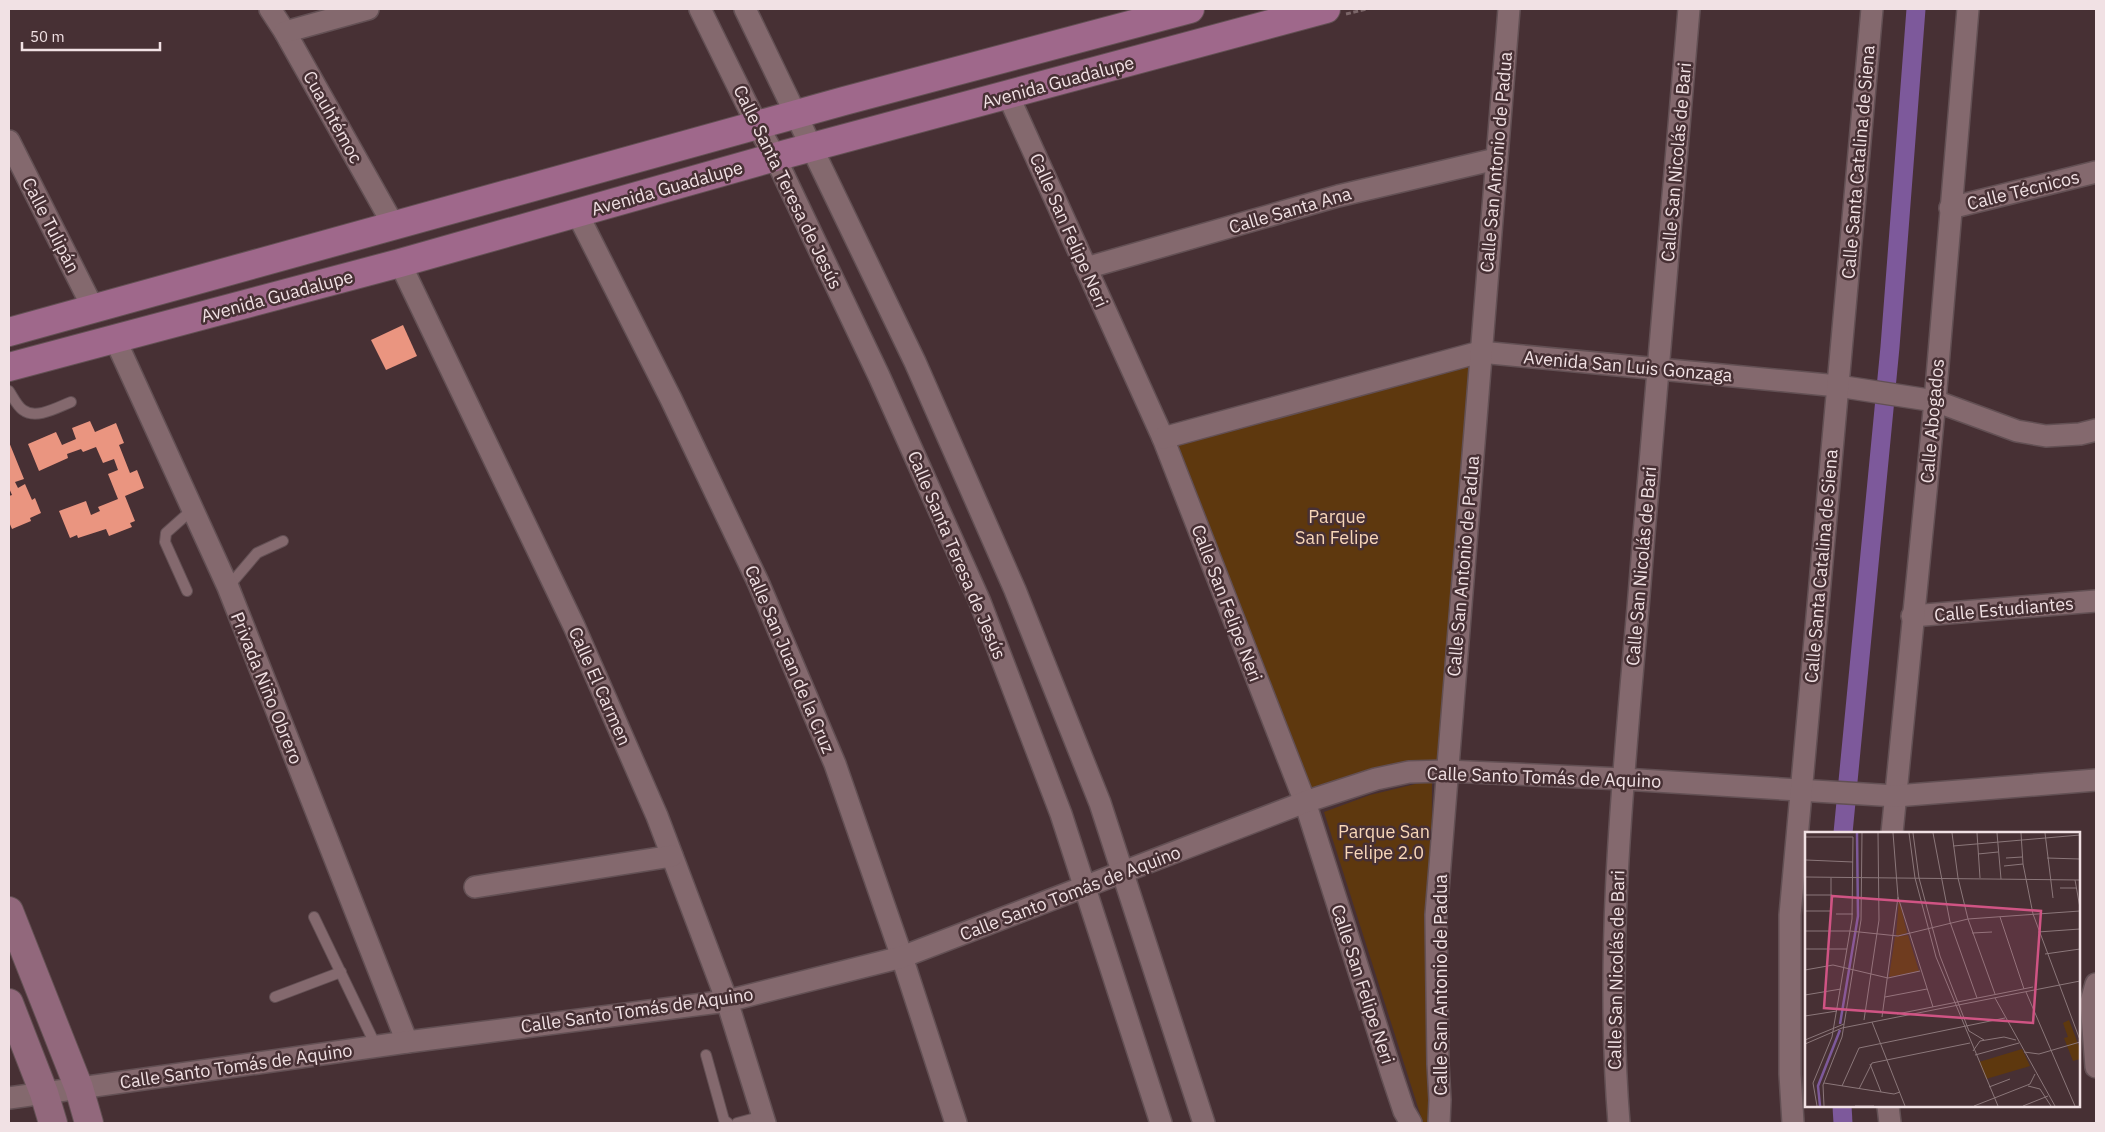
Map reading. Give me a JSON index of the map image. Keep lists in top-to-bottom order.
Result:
{
  "streets": {
    "main road": ["Avenida Guadalupe"],
    "street": [
      "Cuauhtémoc",
      "Calle San Antonio de Padua",
      "Calle San Nicolás de Bari",
      "Calle Santa Catalina de Siena",
      "Calle Santa Teresa de Jesús",
      "Calle Técnicos",
      "Calle Santa Ana",
      "Calle Tulipán",
      "Calle San Felipe Neri",
      "Avenida San Luis Gonzaga",
      "Calle Abogados",
      "Calle Estudiantes",
      "Calle San Juan de la Cruz",
      "Calle El Carmen",
      "Privada Niño Obrero",
      "Calle Santo Tomás de Aquino"
    ]
  },
  "crossings": [
    ["Avenida Guadalupe", "Cuauhtémoc"],
    ["Avenida Guadalupe", "Calle Santa Teresa de Jesús"],
    ["Avenida Guadalupe", "Calle Tulipán"],
    ["Avenida Guadalupe", "Calle San Felipe Neri"],
    ["Avenida Guadalupe", "Calle San Juan de la Cruz"],
    ["Avenida Guadalupe", "Calle El Carmen"],
    ["Avenida Guadalupe", "Privada Niño Obrero"],
    ["Calle San Antonio de Padua", "Calle Santa Ana"],
    ["Calle San Antonio de Padua", "Avenida San Luis Gonzaga"],
    ["Calle San Antonio de Padua", "Calle Santo Tomás de Aquino"],
    ["Calle San Nicolás de Bari", "Avenida San Luis Gonzaga"],
    ["Calle San Nicolás de Bari", "Calle Santo Tomás de Aquino"],
    ["Calle Santa Catalina de Siena", "Avenida San Luis Gonzaga"],
    ["Calle Santa Catalina de Siena", "Calle Santo Tomás de Aquino"],
    ["Calle Santa Teresa de Jesús", "Calle Santo Tomás de Aquino"],
    ["Calle Técnicos", "Calle Abogados"],
    ["Calle Santa Ana", "Calle San Felipe Neri"],
    ["Calle San Felipe Neri", "Avenida San Luis Gonzaga"],
    ["Calle San Felipe Neri", "Calle Santo Tomás de Aquino"],
    ["Avenida San Luis Gonzaga", "Calle Abogados"],
    ["Calle Abogados", "Calle Estudiantes"],
    ["Calle Abogados", "Calle Santo Tomás de Aquino"],
    ["Calle San Juan de la Cruz", "Calle Santo Tomás de Aquino"],
    ["Calle El Carmen", "Calle Santo Tomás de Aquino"],
    ["Privada Niño Obrero", "Calle Santo Tomás de Aquino"]
  ],
  "parks": ["Parque San Felipe", "Parque San Felipe 2.0"],
  "scale_bar": "50 m"
}
